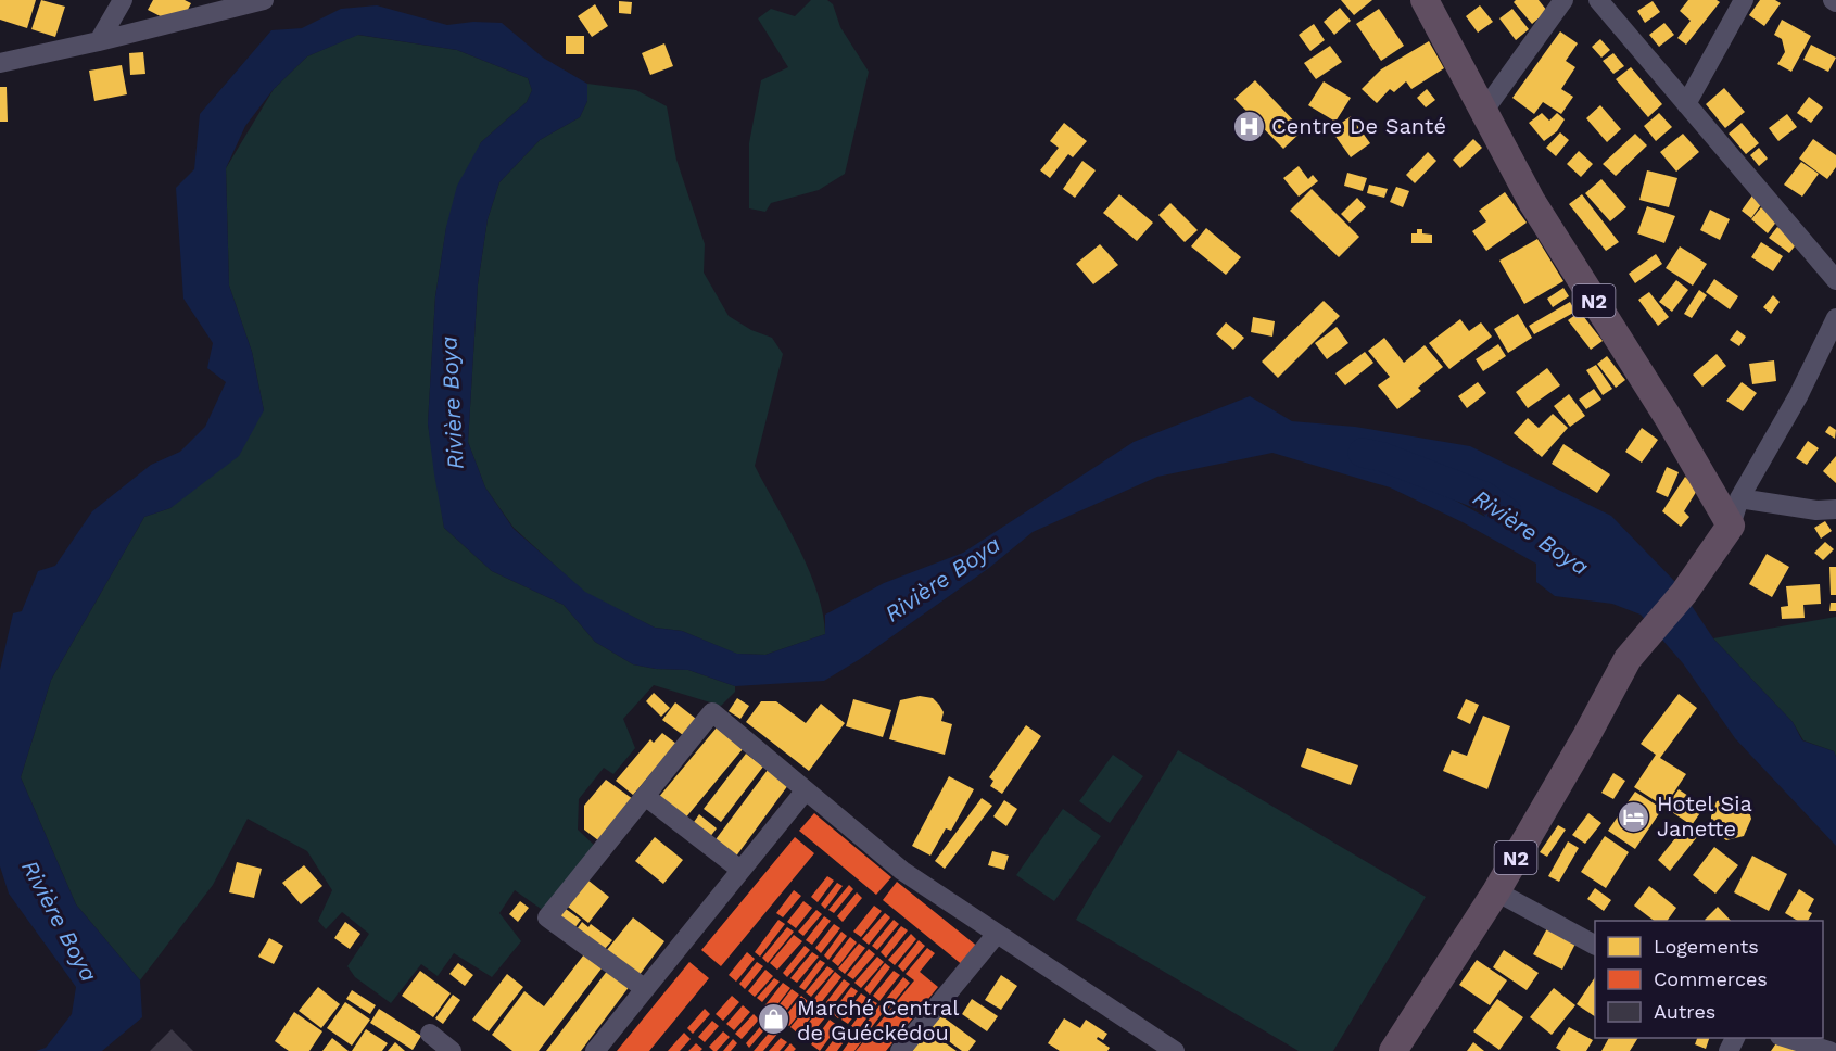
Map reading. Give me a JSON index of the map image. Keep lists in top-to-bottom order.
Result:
{
  "streets": {
    "highway": ["N2"]
  },
  "water": ["Rivière Boya"],
  "places": {
    "hospital": ["Centre De Santé"],
    "hotel": ["Hotel Sia Janette"],
    "shop": ["Marché Central de Guéckédou"]
  },
  "legend": ["Logements", "Commerces", "Autres"]
}
